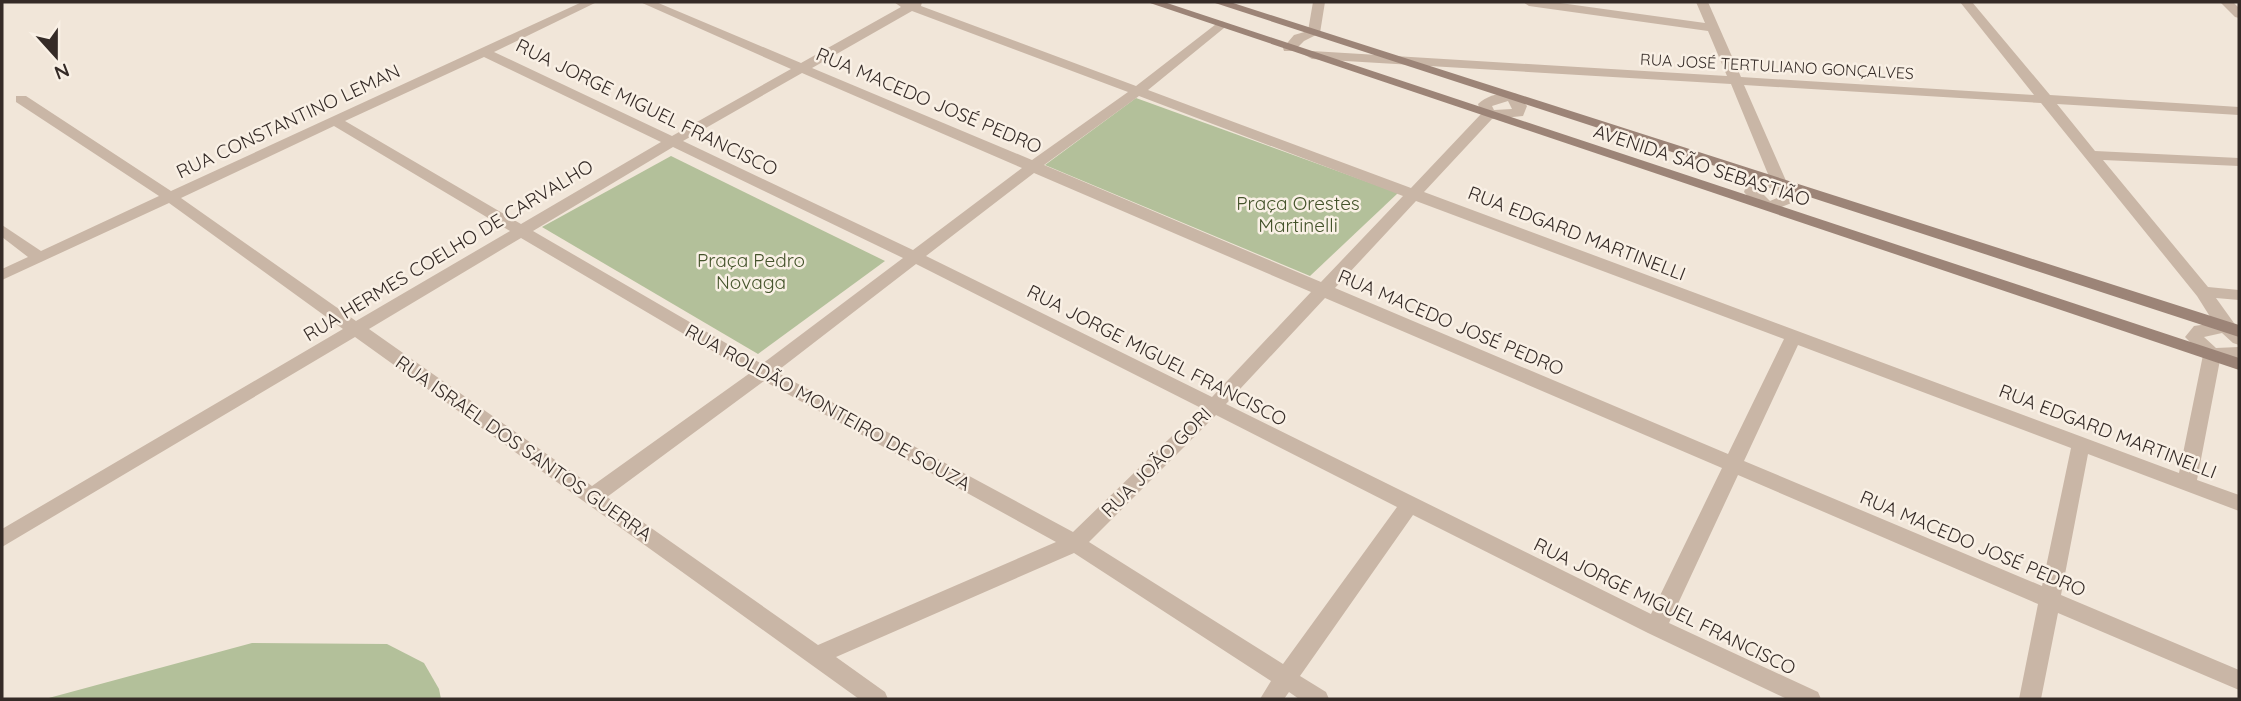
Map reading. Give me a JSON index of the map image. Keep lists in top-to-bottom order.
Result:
{
  "streets": {
    "main road": ["AVENIDA SÃO SEBASTIÃO"],
    "street": [
      "RUA JOSÉ TERTULIANO GONÇALVES",
      "RUA MACEDO JOSÉ PEDRO",
      "RUA JORGE MIGUEL FRANCISCO",
      "RUA CONSTANTINO LEMAN",
      "RUA EDGARD MARTINELLI",
      "RUA HERMES COELHO DE CARVALHO",
      "RUA ROLDÃO MONTEIRO DE SOUZA",
      "RUA ISRAEL DOS SANTOS GUERRA",
      "RUA JOÃO GORI"
    ]
  },
  "crossings": [
    ["RUA JOSÉ TERTULIANO GONÇALVES", "AVENIDA SÃO SEBASTIÃO"],
    ["RUA MACEDO JOSÉ PEDRO", "RUA HERMES COELHO DE CARVALHO"],
    ["RUA MACEDO JOSÉ PEDRO", "RUA JOÃO GORI"],
    ["RUA JORGE MIGUEL FRANCISCO", "RUA CONSTANTINO LEMAN"],
    ["RUA JORGE MIGUEL FRANCISCO", "RUA HERMES COELHO DE CARVALHO"],
    ["RUA JORGE MIGUEL FRANCISCO", "RUA JOÃO GORI"],
    ["RUA CONSTANTINO LEMAN", "RUA ROLDÃO MONTEIRO DE SOUZA"],
    ["RUA CONSTANTINO LEMAN", "RUA ISRAEL DOS SANTOS GUERRA"],
    ["AVENIDA SÃO SEBASTIÃO", "RUA JOÃO GORI"],
    ["RUA EDGARD MARTINELLI", "RUA HERMES COELHO DE CARVALHO"],
    ["RUA EDGARD MARTINELLI", "RUA JOÃO GORI"],
    ["RUA HERMES COELHO DE CARVALHO", "RUA ROLDÃO MONTEIRO DE SOUZA"],
    ["RUA HERMES COELHO DE CARVALHO", "RUA ISRAEL DOS SANTOS GUERRA"],
    ["RUA ROLDÃO MONTEIRO DE SOUZA", "RUA JOÃO GORI"],
    ["RUA ISRAEL DOS SANTOS GUERRA", "RUA JOÃO GORI"]
  ],
  "parks": ["Praça Orestes Martinelli", "Praça Pedro Novaga"],
  "north": "bottom"
}
